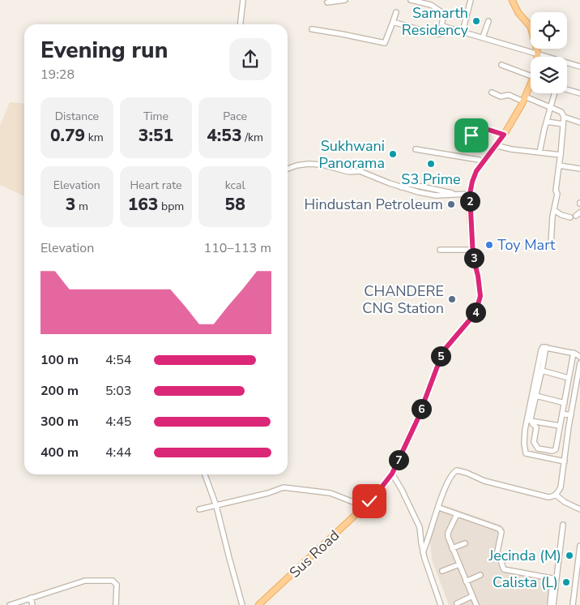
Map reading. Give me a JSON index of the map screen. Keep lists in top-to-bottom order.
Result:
{
  "streets": {
    "main road": ["Sus Road"]
  },
  "places": [
    "Samarth Residency",
    "Sukhwani Panorama",
    "S3 Prime",
    "Hindustan Petroleum",
    "Toy Mart",
    "CHANDERE CNG Station",
    "Jecinda (M)",
    "Calista (L)"
  ],
  "page": {
    "heading": ["Evening run", "19:28"],
    "stats": [
      ["Distance", "0.79 km"],
      ["Time", "3:51"],
      ["Pace", "4:53 /km"],
      ["Elevation", "3 m"],
      ["Heart rate", "163 bpm"],
      ["kcal", "58"]
    ],
    "pins": [
      "2",
      "3",
      "4",
      "5",
      "6",
      "7"
    ],
    "chart": ["Elevation", "110–113 m"],
    "list": [
      {
        "name": "100 m",
        "note": "4:54"
      },
      {
        "name": "200 m",
        "note": "5:03"
      },
      {
        "name": "300 m",
        "note": "4:45"
      },
      {
        "name": "400 m",
        "note": "4:44"
      }
    ]
  }
}
